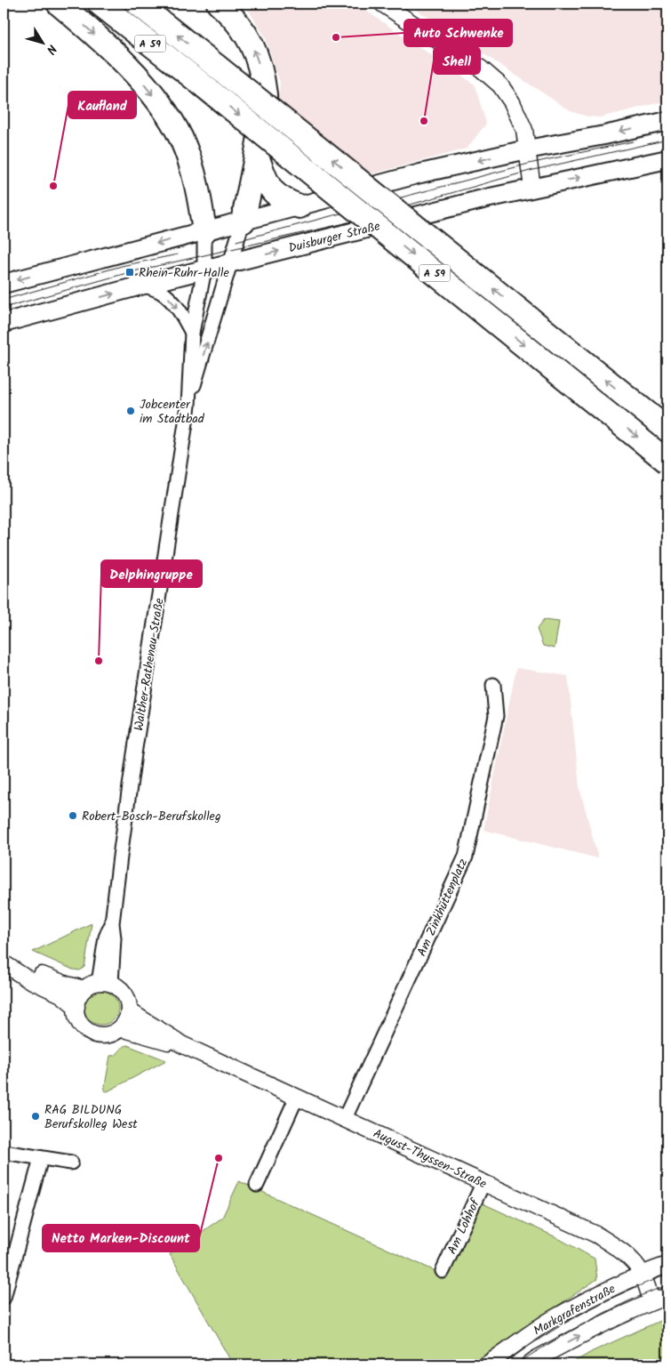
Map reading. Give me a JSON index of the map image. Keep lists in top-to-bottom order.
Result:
{
  "streets": {
    "highway": ["A 59"],
    "main road": ["Duisburger Straße"],
    "street": [
      "Walther-Rathenau-Straße",
      "Am Zinkhüttenplatz",
      "August-Thyssen-Straße",
      "Am Lohhof",
      "Markgrafenstraße"
    ]
  },
  "crossings": [
    ["Duisburger Straße", "Walther-Rathenau-Straße"],
    ["Walther-Rathenau-Straße", "August-Thyssen-Straße"],
    ["Am Zinkhüttenplatz", "August-Thyssen-Straße"],
    ["August-Thyssen-Straße", "Am Lohhof"],
    ["August-Thyssen-Straße", "Markgrafenstraße"]
  ],
  "places": {
    "other": [
      "Auto Schwenke",
      "Shell",
      "Kaufland",
      "Jobcenter im Stadtbad",
      "Delphingruppe",
      "Robert-Bosch-Berufskolleg",
      "RAG BILDUNG Berufskolleg West",
      "Netto Marken-Discount"
    ],
    "transit": ["Rhein-Ruhr-Halle"]
  },
  "north": "bottom right"
}
